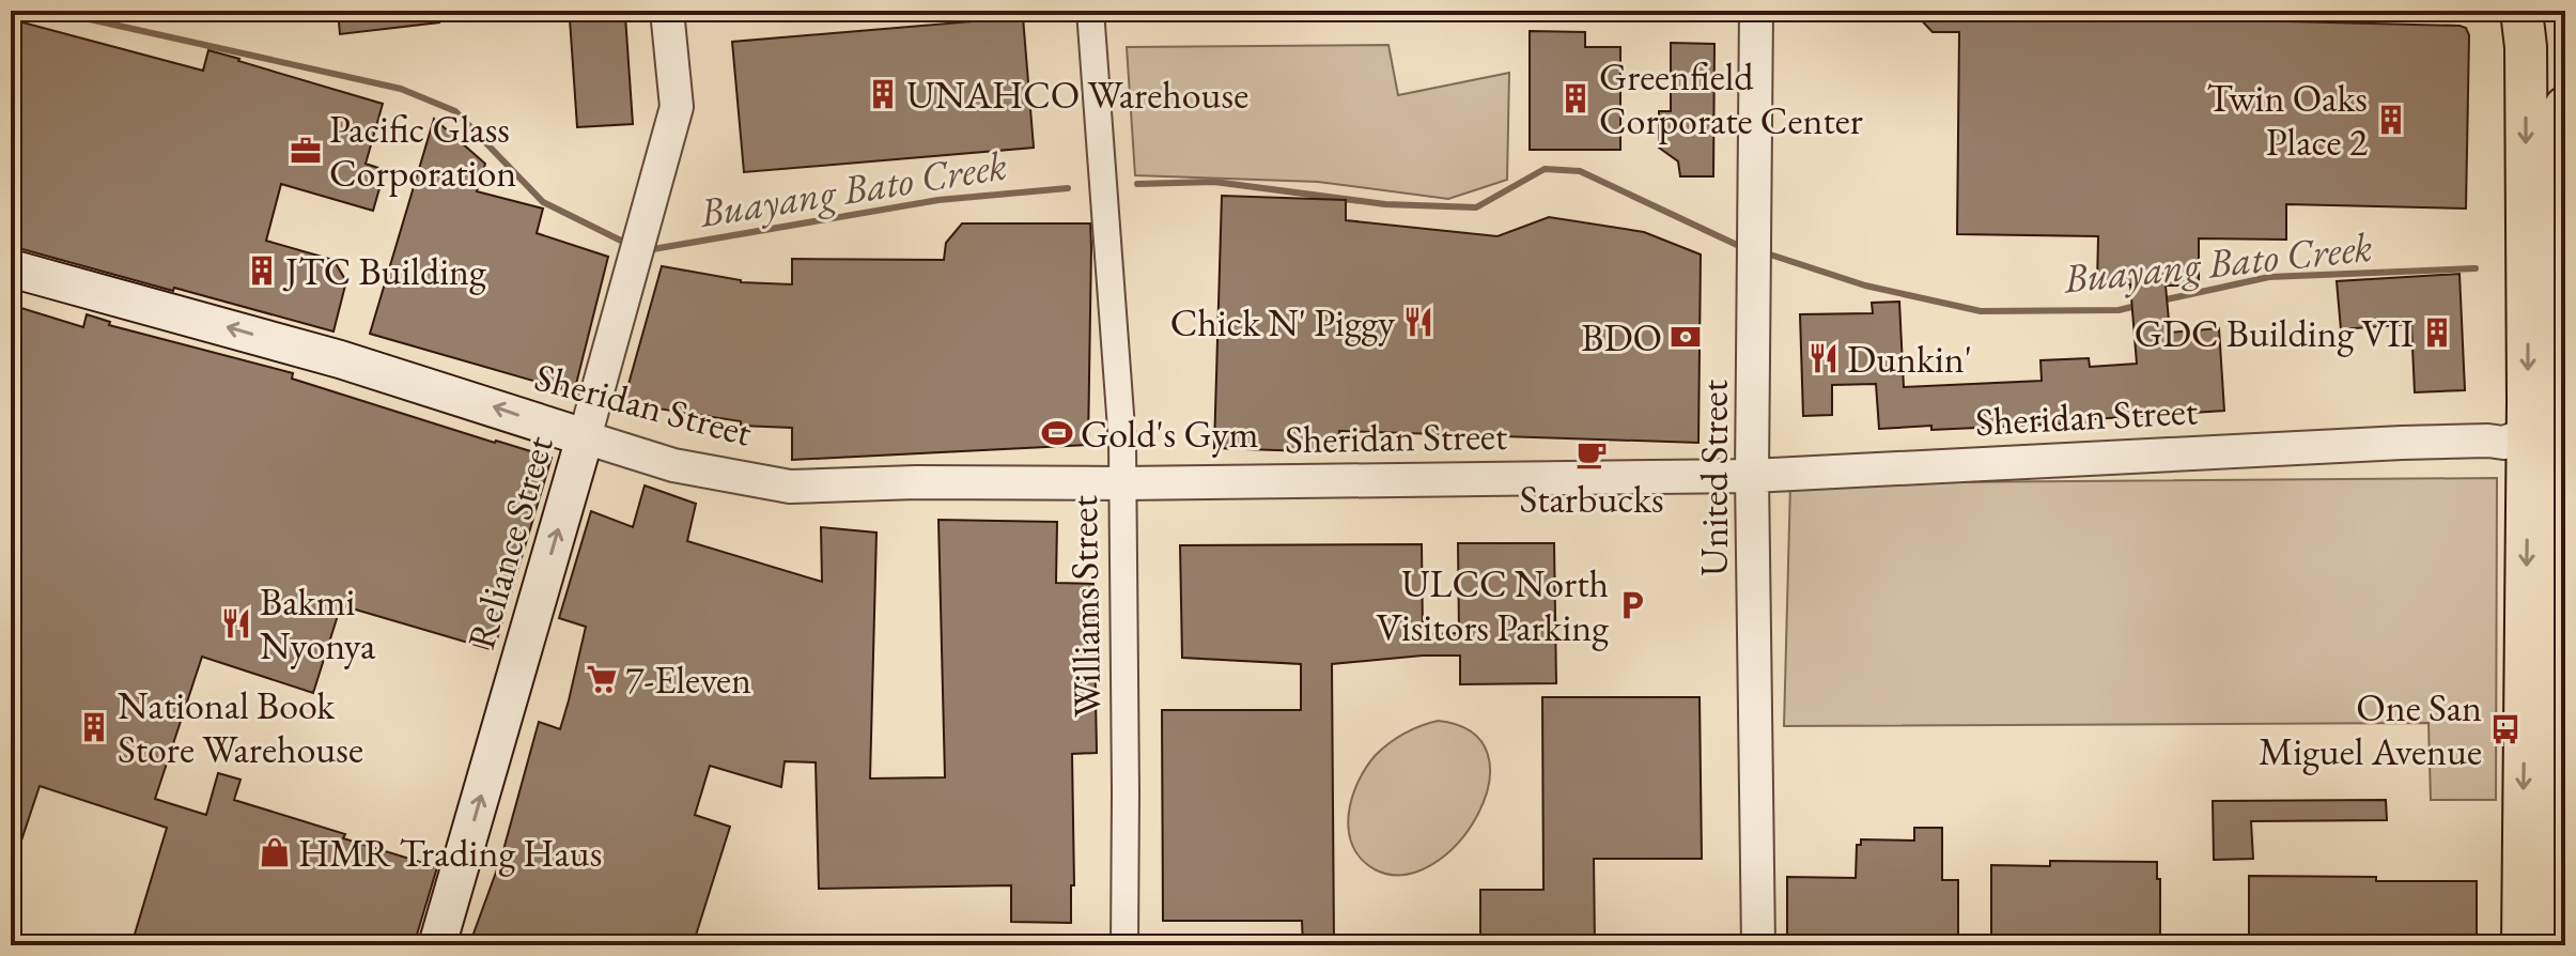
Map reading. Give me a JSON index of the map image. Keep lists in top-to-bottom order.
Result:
{
  "streets": {
    "main road": ["Sheridan Street", "Reliance Street"],
    "street": ["United Street", "Williams Street"]
  },
  "crossings": [
    ["Sheridan Street", "United Street"],
    ["Sheridan Street", "Reliance Street"],
    ["Sheridan Street", "Williams Street"]
  ],
  "one_way": ["Reliance Street"],
  "water": ["Buayang Bato Creek"],
  "places": {
    "building": [
      "UNAHCO Warehouse",
      "Greenfield Corporate Center",
      "Twin Oaks Place 2",
      "JTC Building",
      "GDC Building VII",
      "National Book Store Warehouse"
    ],
    "office": ["Pacific Glass Corporation"],
    "restaurant": ["Chick N' Piggy", "Dunkin'", "Bakmi Nyonya"],
    "bank": ["BDO"],
    "sports": ["Gold's Gym"],
    "cafe": ["Starbucks"],
    "parking": ["ULCC North Visitors Parking"],
    "supermarket": ["7-Eleven"],
    "bus stop": ["One San Miguel Avenue"],
    "shop": ["HMR Trading Haus"]
  }
}
